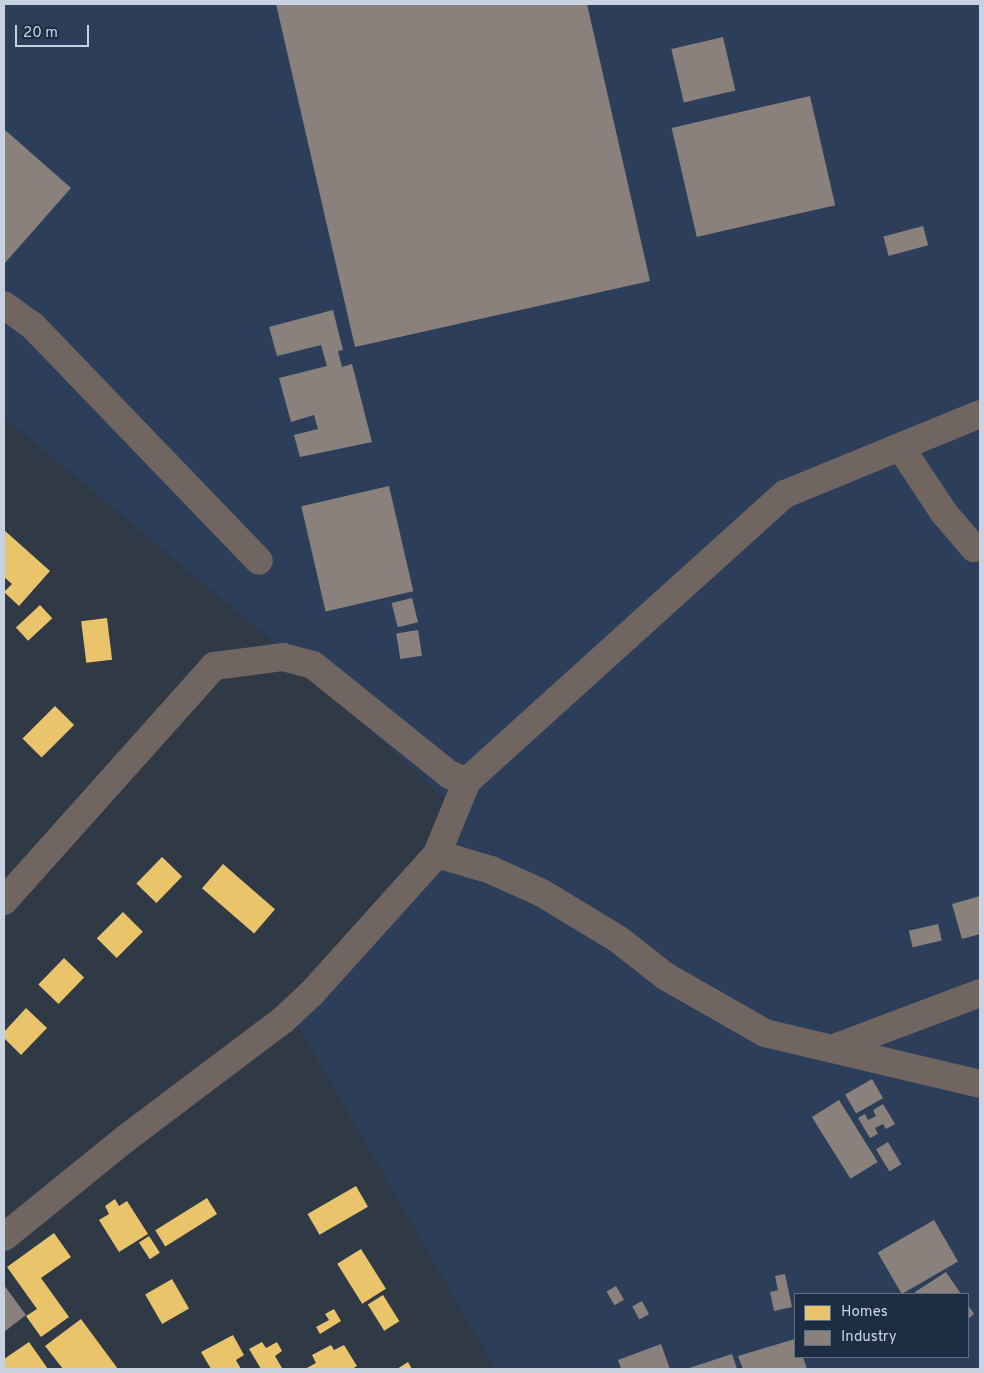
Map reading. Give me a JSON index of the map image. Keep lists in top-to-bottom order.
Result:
{
  "legend": ["Homes", "Industry"],
  "scale_bar": "20 m"
}
